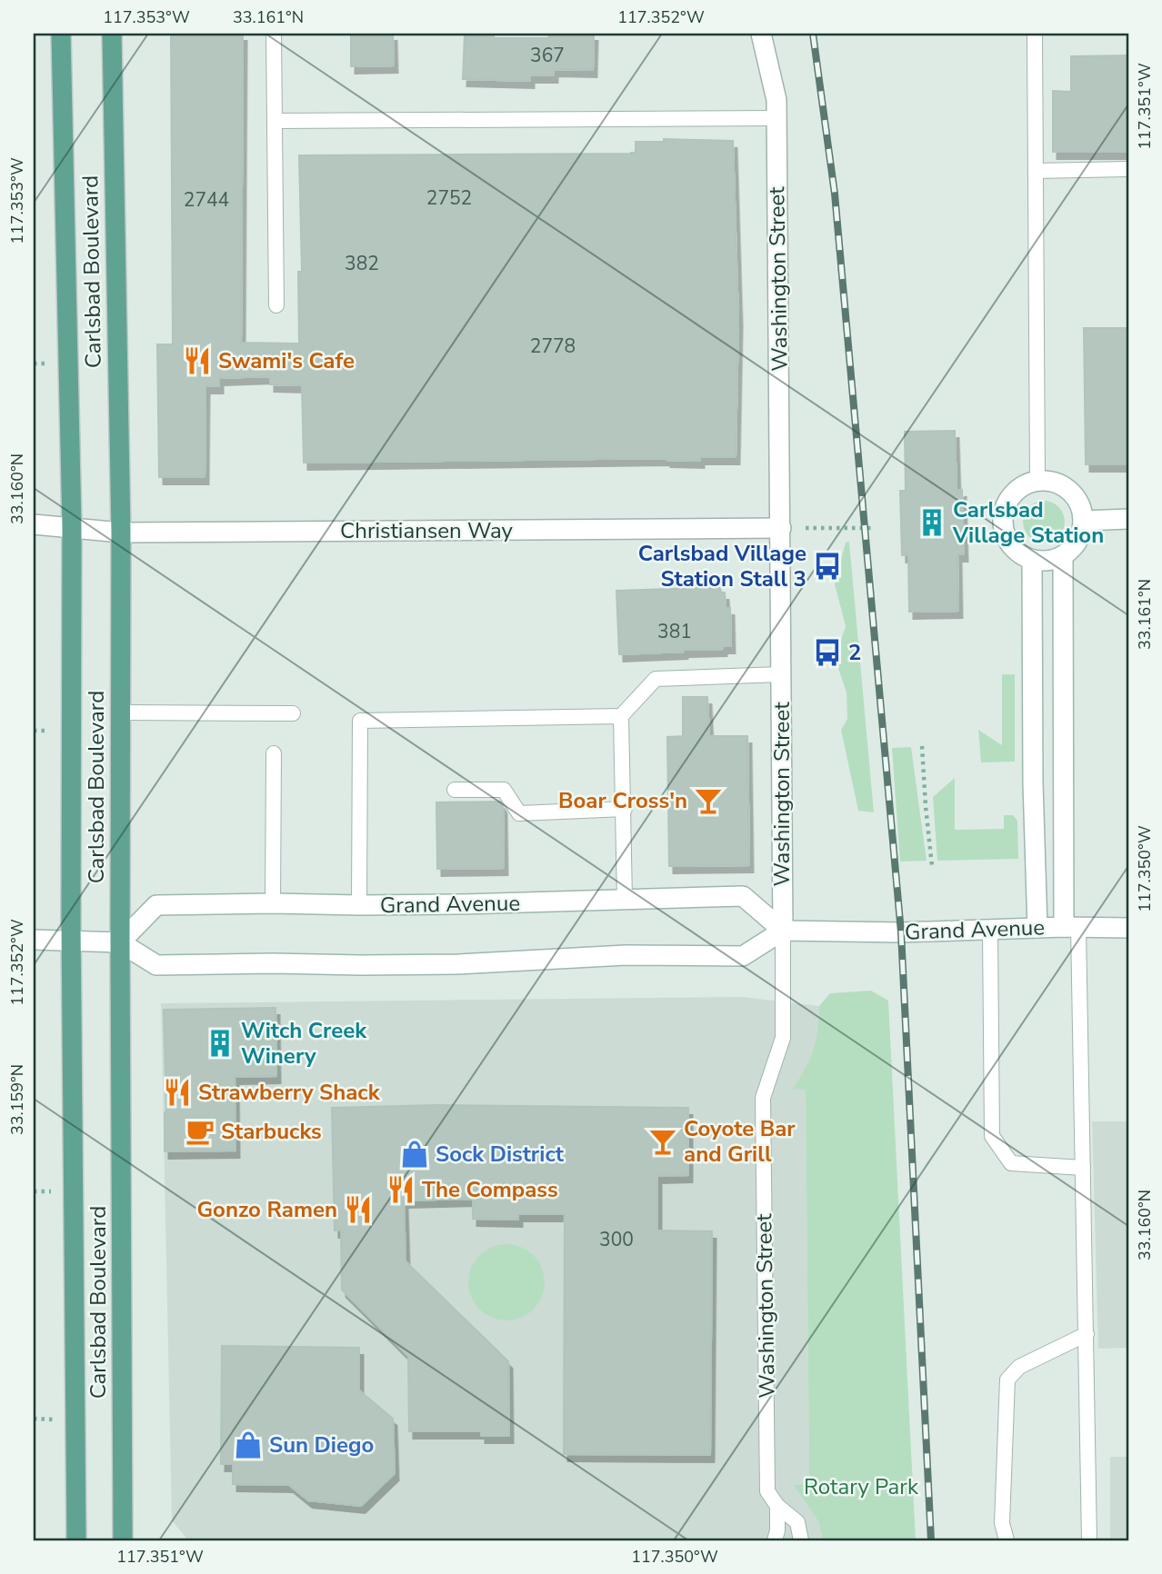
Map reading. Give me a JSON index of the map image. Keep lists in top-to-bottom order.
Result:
{
  "streets": {
    "main road": ["Carlsbad Boulevard"],
    "street": ["Washington Street", "Christiansen Way", "Grand Avenue"]
  },
  "crossings": [
    ["Carlsbad Boulevard", "Christiansen Way"],
    ["Carlsbad Boulevard", "Grand Avenue"],
    ["Washington Street", "Christiansen Way"],
    ["Washington Street", "Grand Avenue"]
  ],
  "parks": ["Rotary Park"],
  "places": {
    "restaurant": [
      "Swami's Cafe",
      "Strawberry Shack",
      "The Compass",
      "Gonzo Ramen"
    ],
    "building": ["Carlsbad Village Station", "Witch Creek Winery"],
    "bus stop": ["Carlsbad Village Station Stall 3", "2"],
    "bar": ["Boar Cross'n", "Coyote Bar and Grill"],
    "cafe": ["Starbucks"],
    "shop": ["Sock District", "Sun Diego"]
  },
  "house_numbers": [
    "367",
    "2752",
    "2744",
    "382",
    "2778",
    "381",
    "300"
  ],
  "coordinates": [
    "117.353°W",
    "33.161°N",
    "117.352°W",
    "117.351°W",
    "33.160°N",
    "117.350°W",
    "33.159°N"
  ]
}
